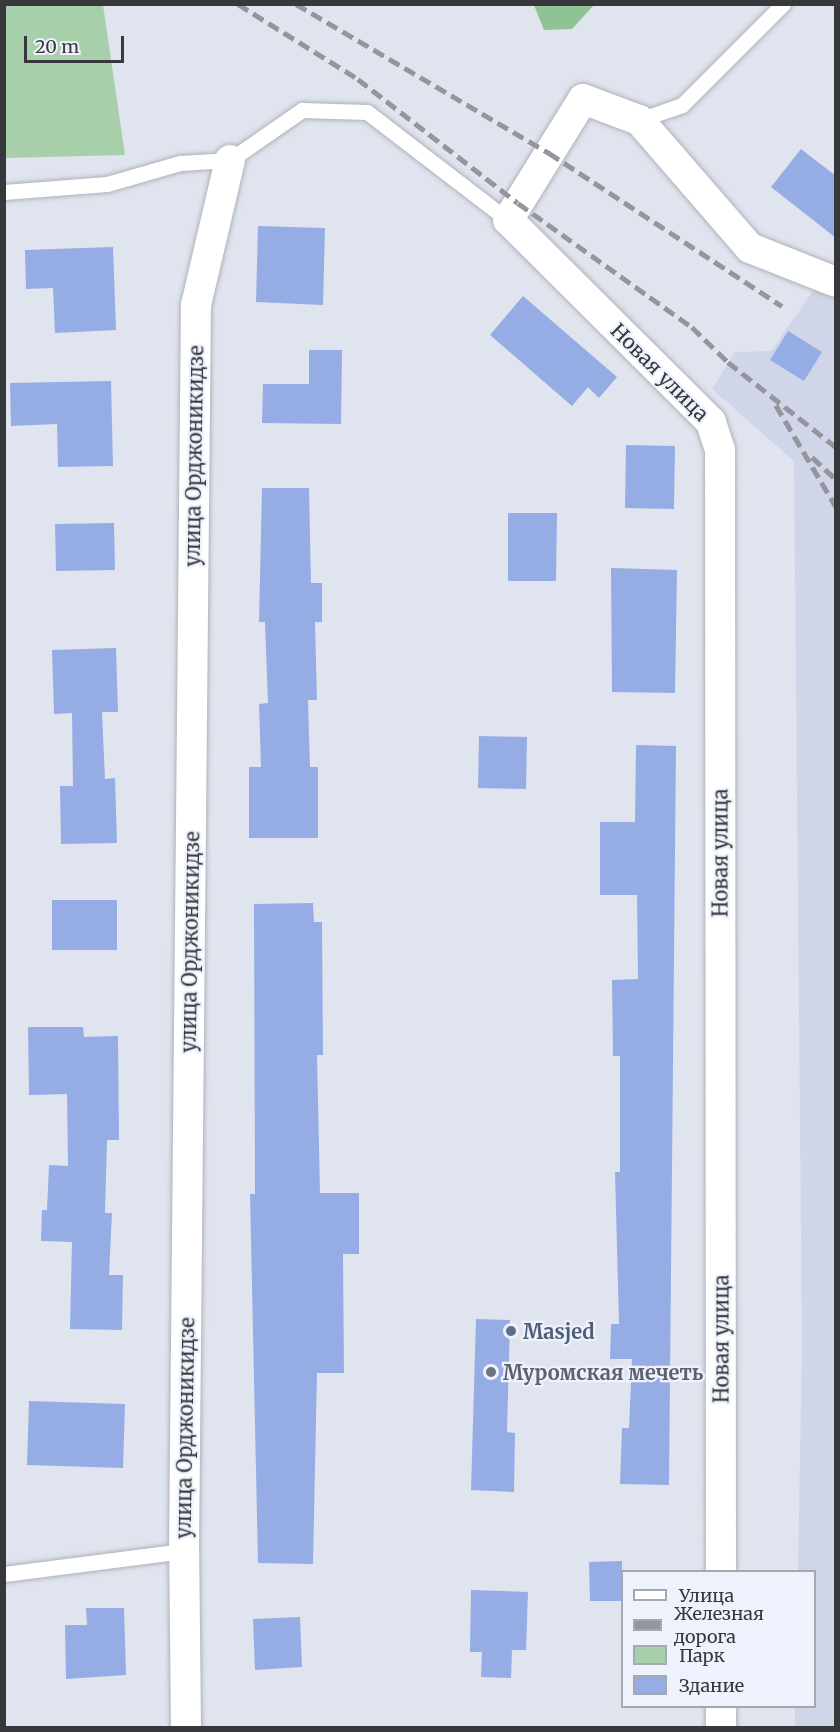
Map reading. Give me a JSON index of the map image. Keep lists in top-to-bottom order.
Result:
{
  "streets": {
    "street": ["Новая улица", "улица Орджоникидзе"]
  },
  "places": ["Masjed", "Муромская мечеть"],
  "legend": [
    "Улица",
    "Железная дорога",
    "Парк",
    "Здание"
  ],
  "scale_bar": "20 m"
}
